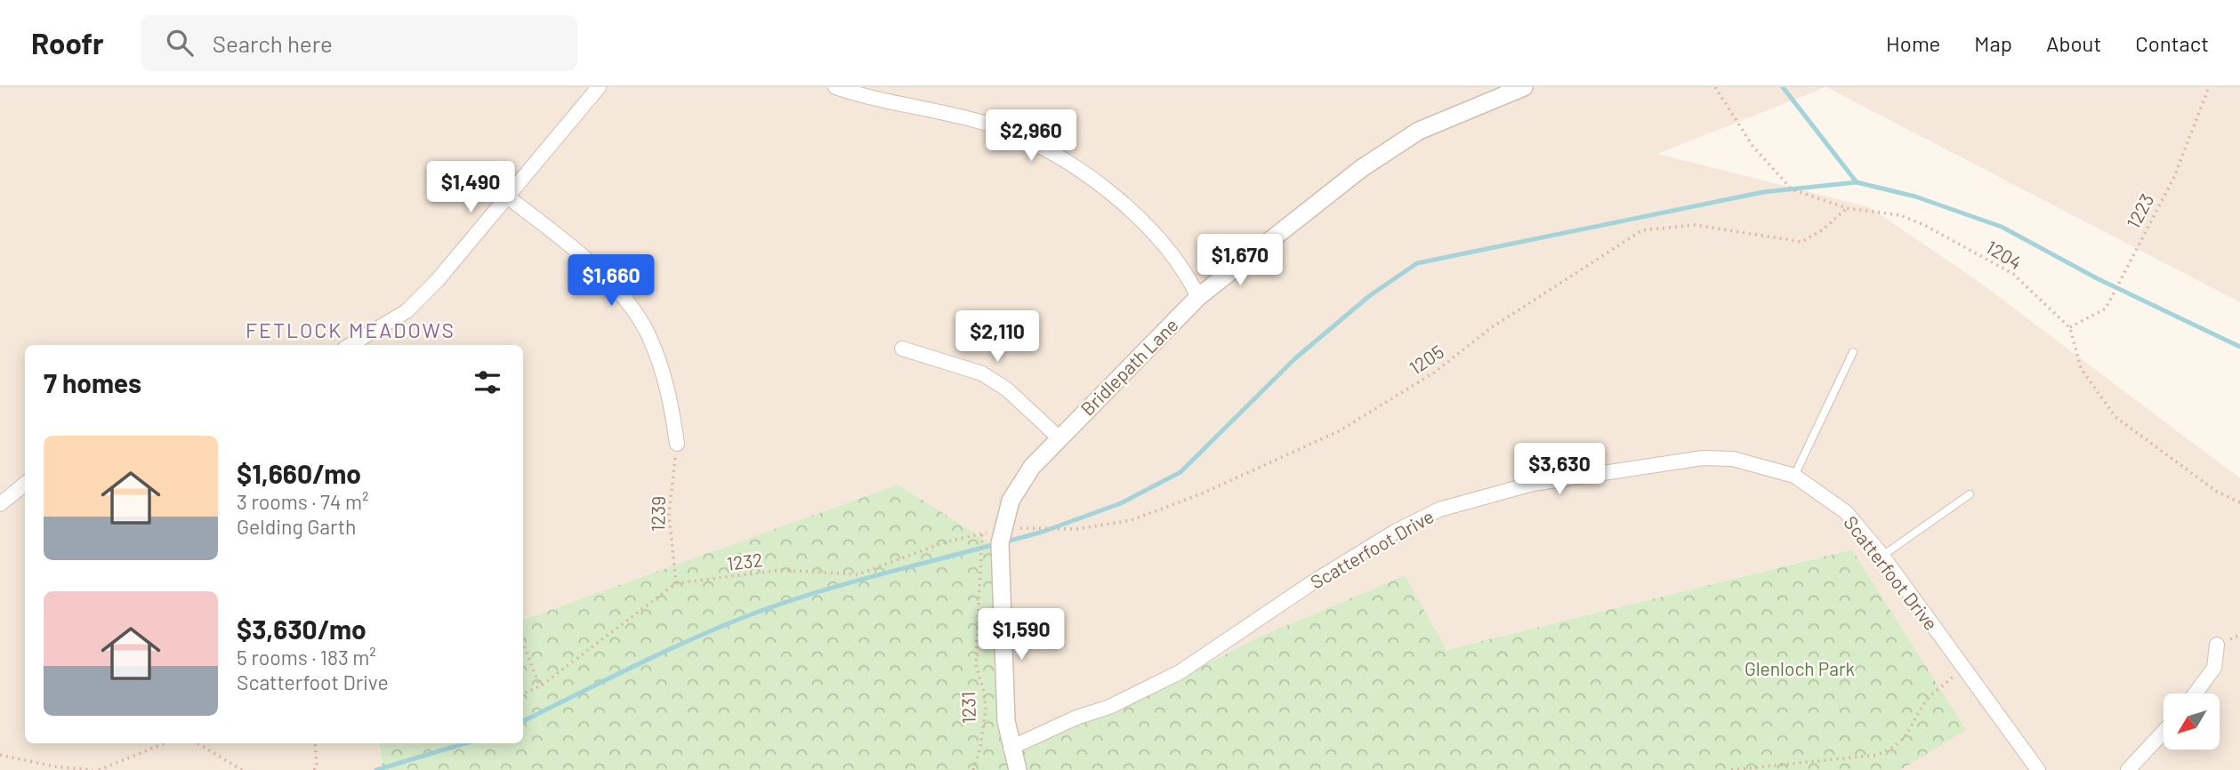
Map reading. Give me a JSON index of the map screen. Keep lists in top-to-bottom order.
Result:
{
  "streets": {
    "street": ["Bridlepath Lane", "Scatterfoot Drive"],
    "path": [
      "1223",
      "1204",
      "1205",
      "1239",
      "1232",
      "1231"
    ]
  },
  "crossings": [
    ["1223", "1204"],
    ["1204", "1205"],
    ["1205", "Bridlepath Lane"],
    ["1205", "1232"],
    ["Bridlepath Lane", "Scatterfoot Drive"],
    ["Bridlepath Lane", "1232"],
    ["1239", "1232"],
    ["1232", "1231"]
  ],
  "districts": ["FETLOCK MEADOWS"],
  "parks": ["Glenloch Park"],
  "north": "bottom left",
  "page": {
    "header": "Roofr",
    "search": "Search here",
    "nav": [
      "Home",
      "Map",
      "About",
      "Contact"
    ],
    "price": [
      "$2,960",
      "$1,490",
      "$1,670",
      "$1,660",
      "$2,110",
      "$3,630",
      "$1,590"
    ],
    "heading": "7 homes",
    "list": [
      {
        "name": "$1,660/mo",
        "note": "3 rooms · 74 m² · Gelding Garth"
      },
      {
        "name": "$3,630/mo",
        "note": "5 rooms · 183 m² · Scatterfoot Drive"
      }
    ]
  }
}
